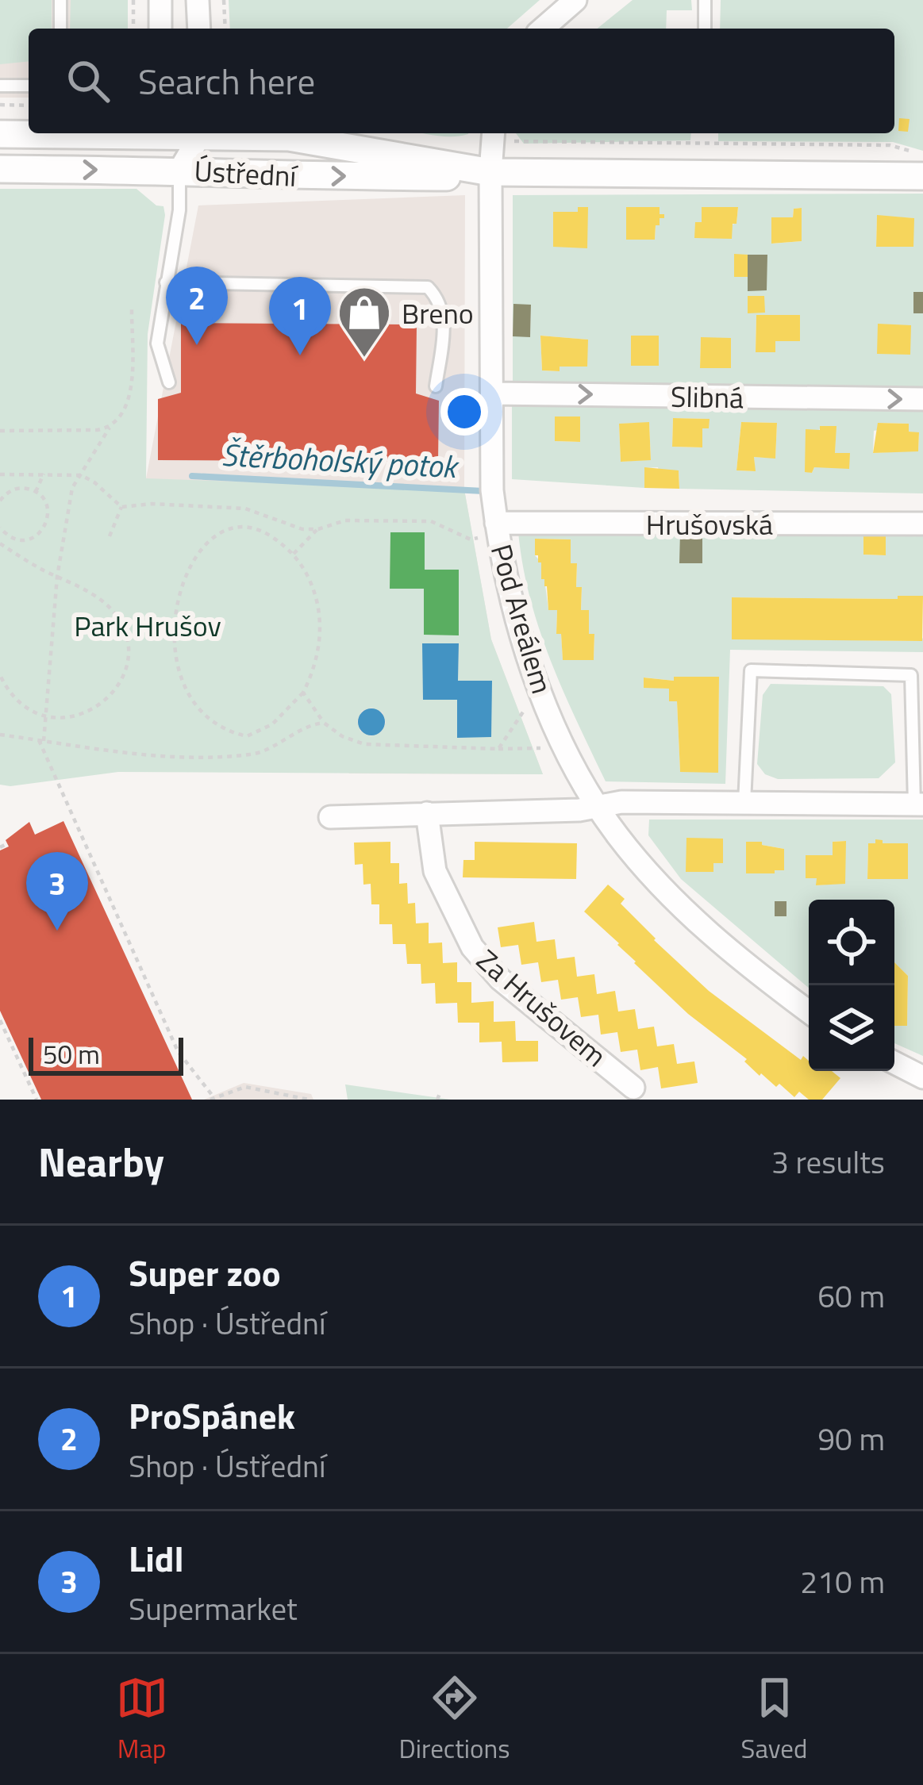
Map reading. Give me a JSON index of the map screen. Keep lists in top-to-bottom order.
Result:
{
  "streets": {
    "street": [
      "Ústřední",
      "Slibná",
      "Hrušovská",
      "Pod Areálem",
      "Za Hrušovem"
    ]
  },
  "crossings": [
    ["Ústřední", "Pod Areálem"],
    ["Slibná", "Pod Areálem"],
    ["Hrušovská", "Pod Areálem"]
  ],
  "one_way": ["Slibná"],
  "water": ["Štěrboholský potok"],
  "parks": ["Park Hrušov"],
  "places": {
    "shop": ["Breno"]
  },
  "scale_bar": "50 m",
  "page": {
    "search": "Search here",
    "pins": ["2", "1", "3"],
    "scale": "50 m",
    "heading": ["Nearby", "3 results"],
    "list": [
      {
        "mark": "1",
        "name": "Super zoo",
        "note": "Shop · Ústřední",
        "value": "60 m"
      },
      {
        "mark": "2",
        "name": "ProSpánek",
        "note": "Shop · Ústřední",
        "value": "90 m"
      },
      {
        "mark": "3",
        "name": "Lidl",
        "note": "Supermarket",
        "value": "210 m"
      }
    ],
    "nav": ["Map", "Directions", "Saved"]
  }
}
